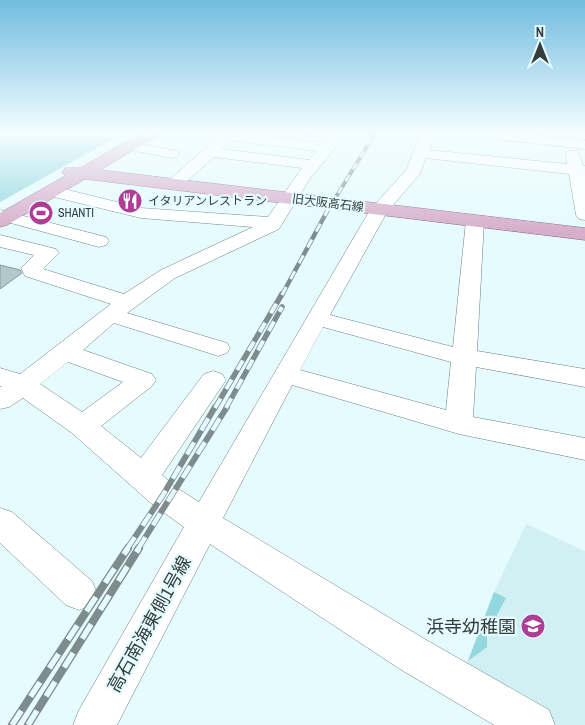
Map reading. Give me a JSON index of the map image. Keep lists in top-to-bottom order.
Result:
{
  "streets": {
    "main road": ["旧大阪高石線"],
    "street": ["高石南海東側1号線"]
  },
  "crossings": [
    ["旧大阪高石線", "高石南海東側1号線"]
  ],
  "places": {
    "restaurant": ["イタリアンレストラン"],
    "sports": ["SHANTI"],
    "school or university": ["浜寺幼稚園"]
  },
  "north": "top"
}
